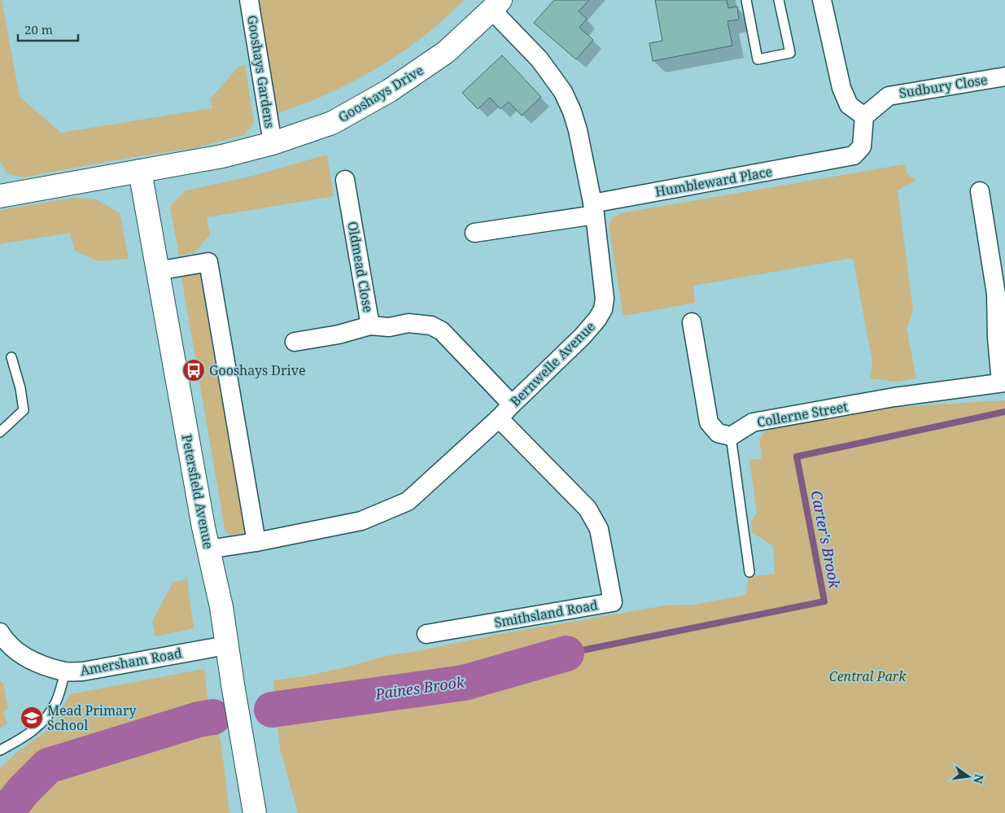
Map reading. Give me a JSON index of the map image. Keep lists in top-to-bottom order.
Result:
{
  "streets": {
    "street": [
      "Gooshays Gardens",
      "Sudbury Close",
      "Gooshays Drive",
      "Humbleward Place",
      "Oldmead Close",
      "Bernwelle Avenue",
      "Collerne Street",
      "Petersfield Avenue",
      "Smithsland Road",
      "Amersham Road"
    ]
  },
  "crossings": [
    ["Gooshays Gardens", "Gooshays Drive"],
    ["Sudbury Close", "Humbleward Place"],
    ["Gooshays Drive", "Bernwelle Avenue"],
    ["Gooshays Drive", "Petersfield Avenue"],
    ["Humbleward Place", "Bernwelle Avenue"],
    ["Oldmead Close", "Bernwelle Avenue"],
    ["Bernwelle Avenue", "Petersfield Avenue"],
    ["Bernwelle Avenue", "Smithsland Road"],
    ["Petersfield Avenue", "Amersham Road"]
  ],
  "water": ["Carter's Brook", "Paines Brook"],
  "parks": ["Central Park"],
  "places": {
    "bus stop": ["Gooshays Drive"],
    "school or university": ["Mead Primary School"]
  },
  "scale_bar": "20 m",
  "north": "right"
}
